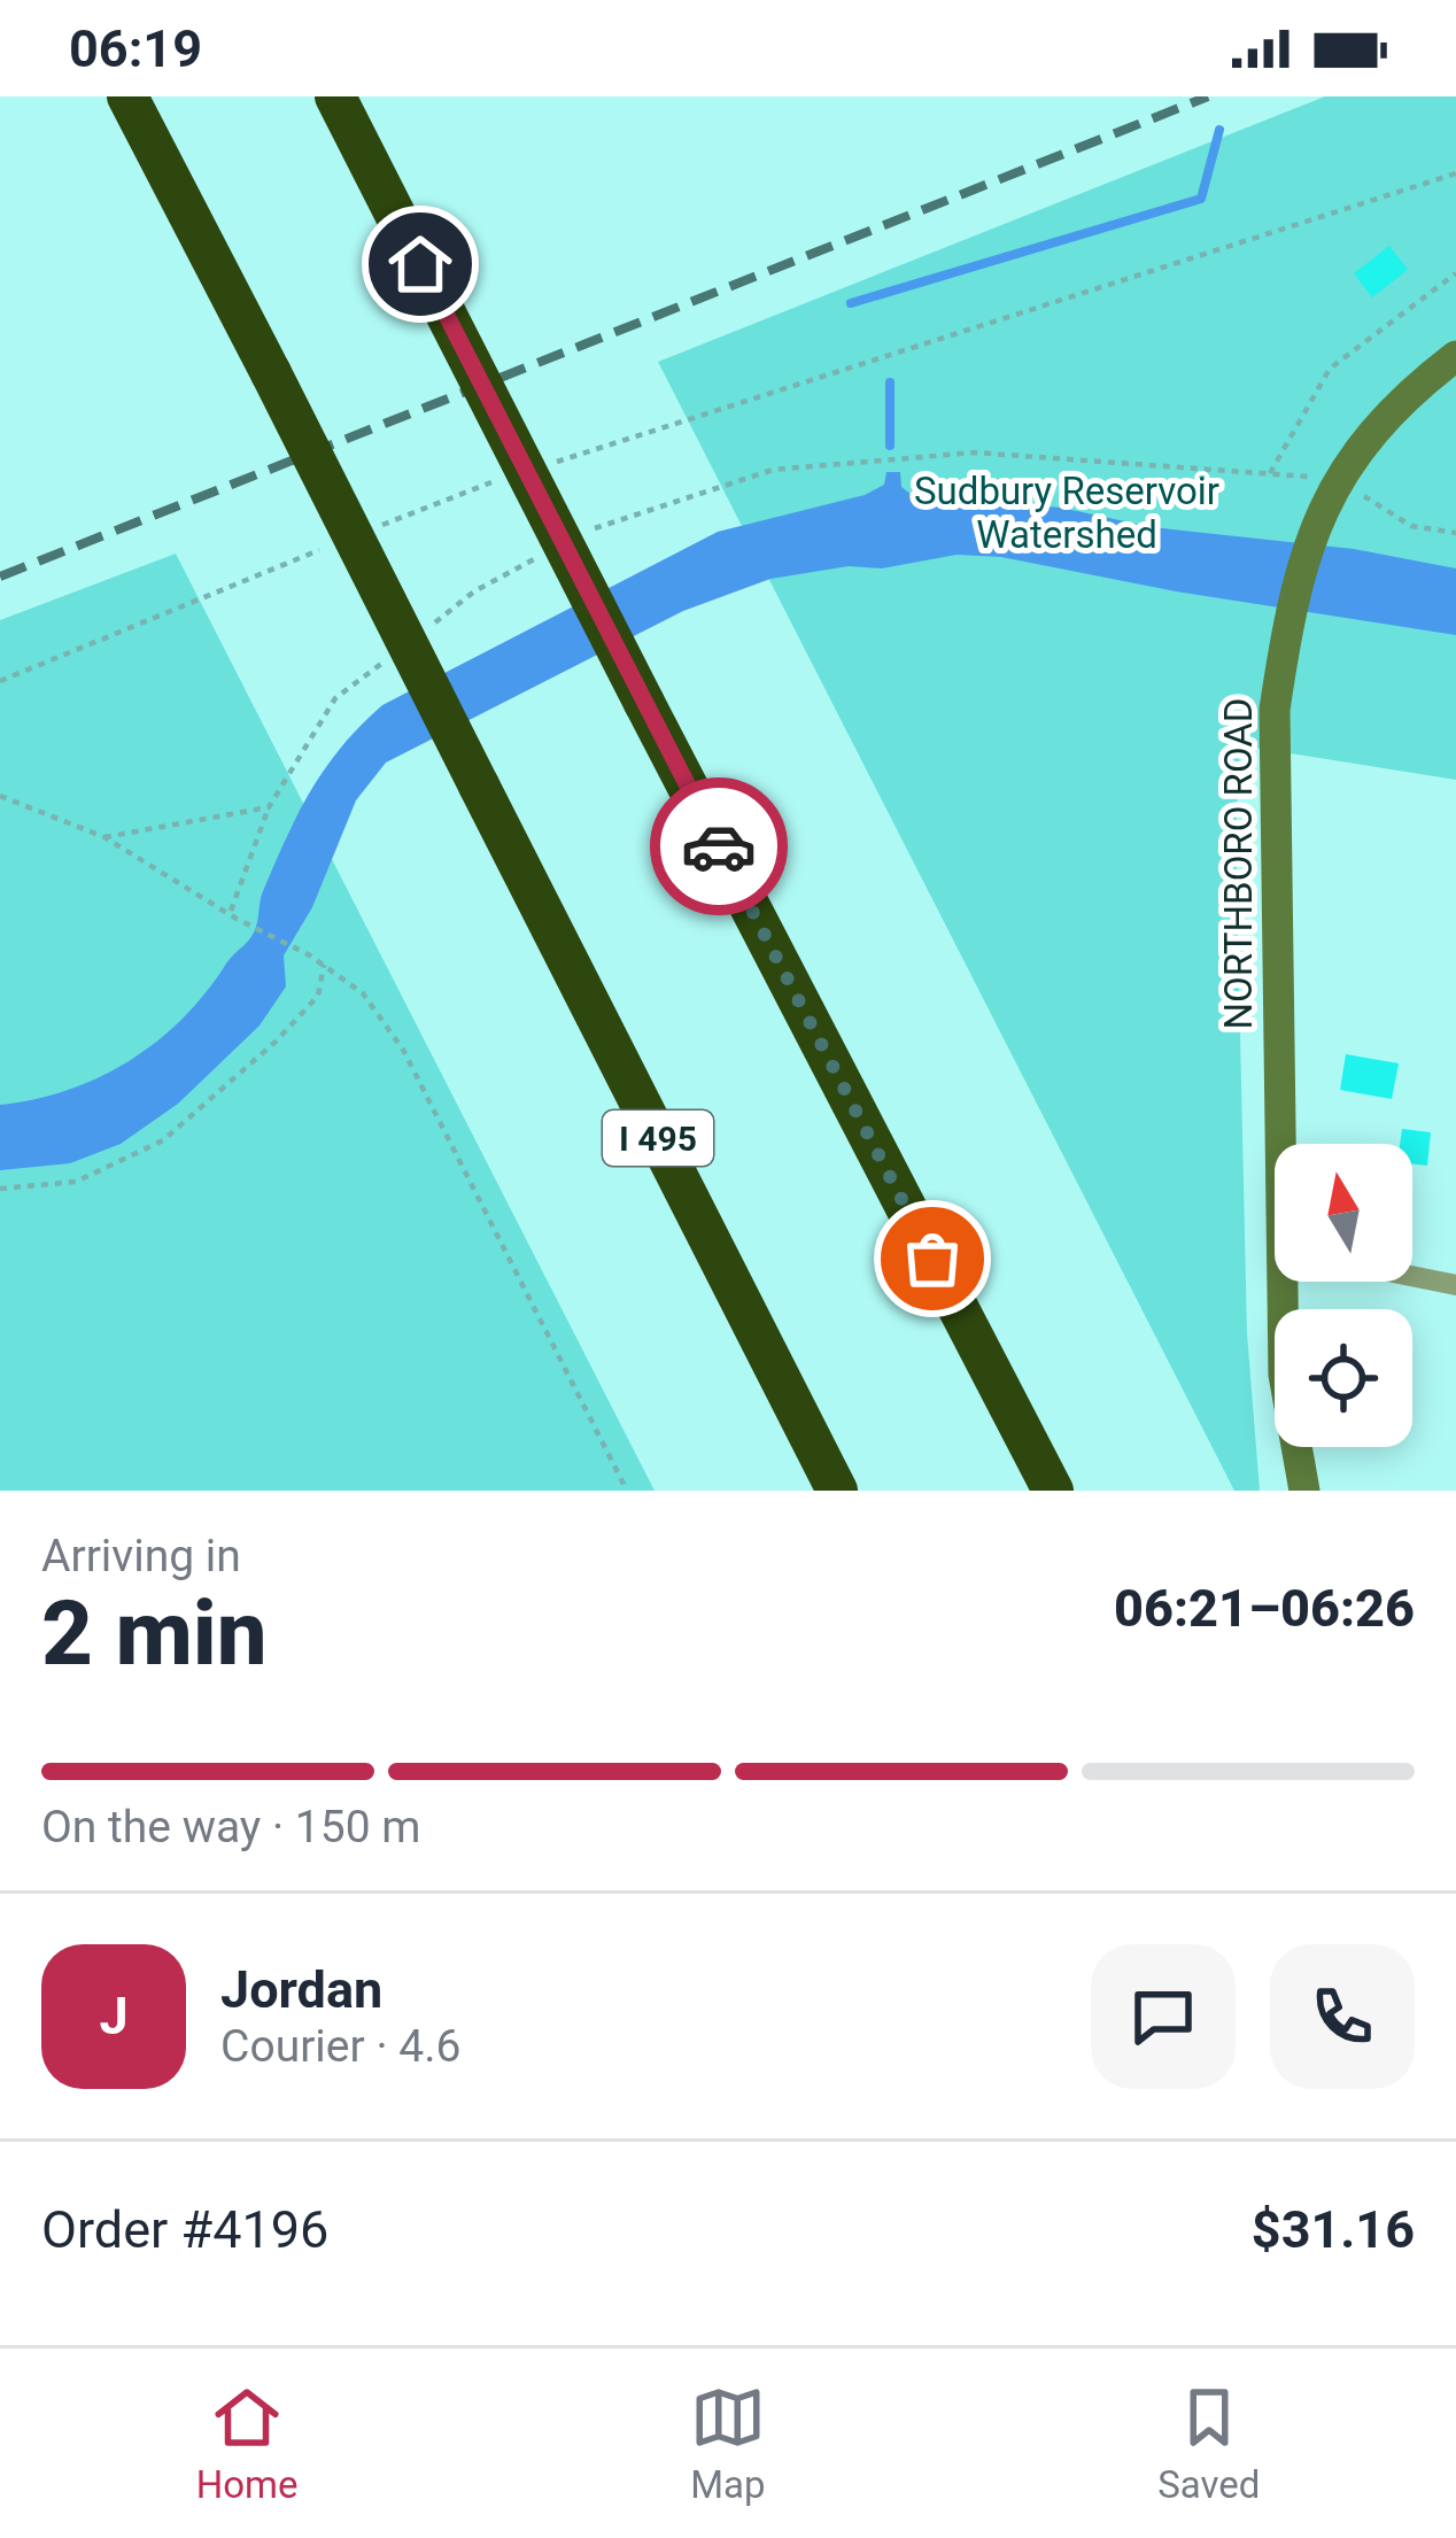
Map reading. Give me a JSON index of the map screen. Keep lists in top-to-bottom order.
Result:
{
  "streets": {
    "highway": ["I 495"],
    "main road": ["NORTHBORO ROAD"]
  },
  "parks": ["Sudbury Reservoir Watershed"],
  "north": "top",
  "page": {
    "status": "06:19",
    "heading": ["2 min", "Arriving in", "06:21–06:26"],
    "panel": [
      "Jordan",
      "Courier · 4.6",
      "Order #4196",
      "$31.16"
    ],
    "bar": "On the way · 150 m",
    "round": "J",
    "tabs": ["Home", "Map", "Saved"]
  }
}
